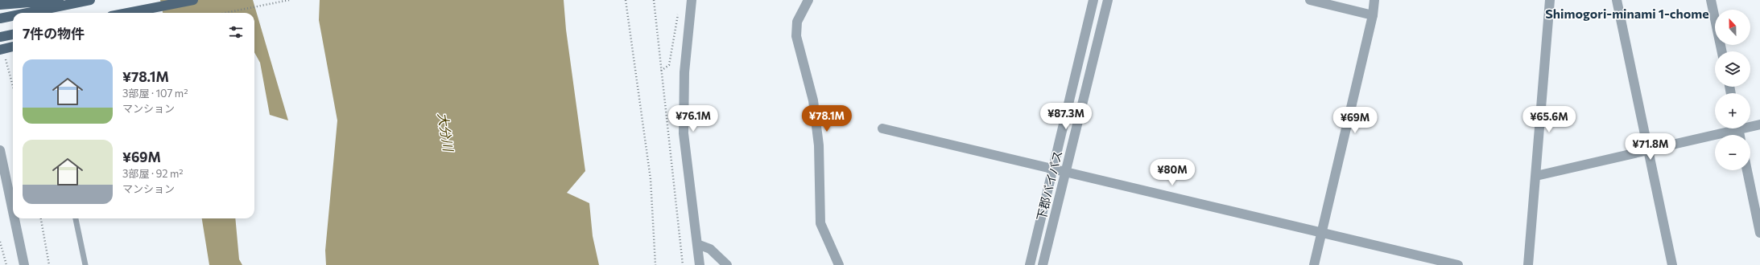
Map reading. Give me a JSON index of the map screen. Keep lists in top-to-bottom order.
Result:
{
  "streets": {
    "street": ["下郡バイパス"]
  },
  "districts": ["Shimogori-minami 1-chome"],
  "water": ["大分川"],
  "north": "top",
  "page": {
    "map_buttons": ["+", "−"],
    "heading": "7件の物件",
    "list": [
      {
        "name": "¥78.1M",
        "note": "3部屋 · 107 m² · マンション"
      },
      {
        "name": "¥69M",
        "note": "3部屋 · 92 m² · マンション"
      }
    ],
    "price": [
      "¥87.3M",
      "¥76.1M",
      "¥78.1M",
      "¥65.6M",
      "¥69M",
      "¥71.8M",
      "¥80M"
    ]
  }
}
